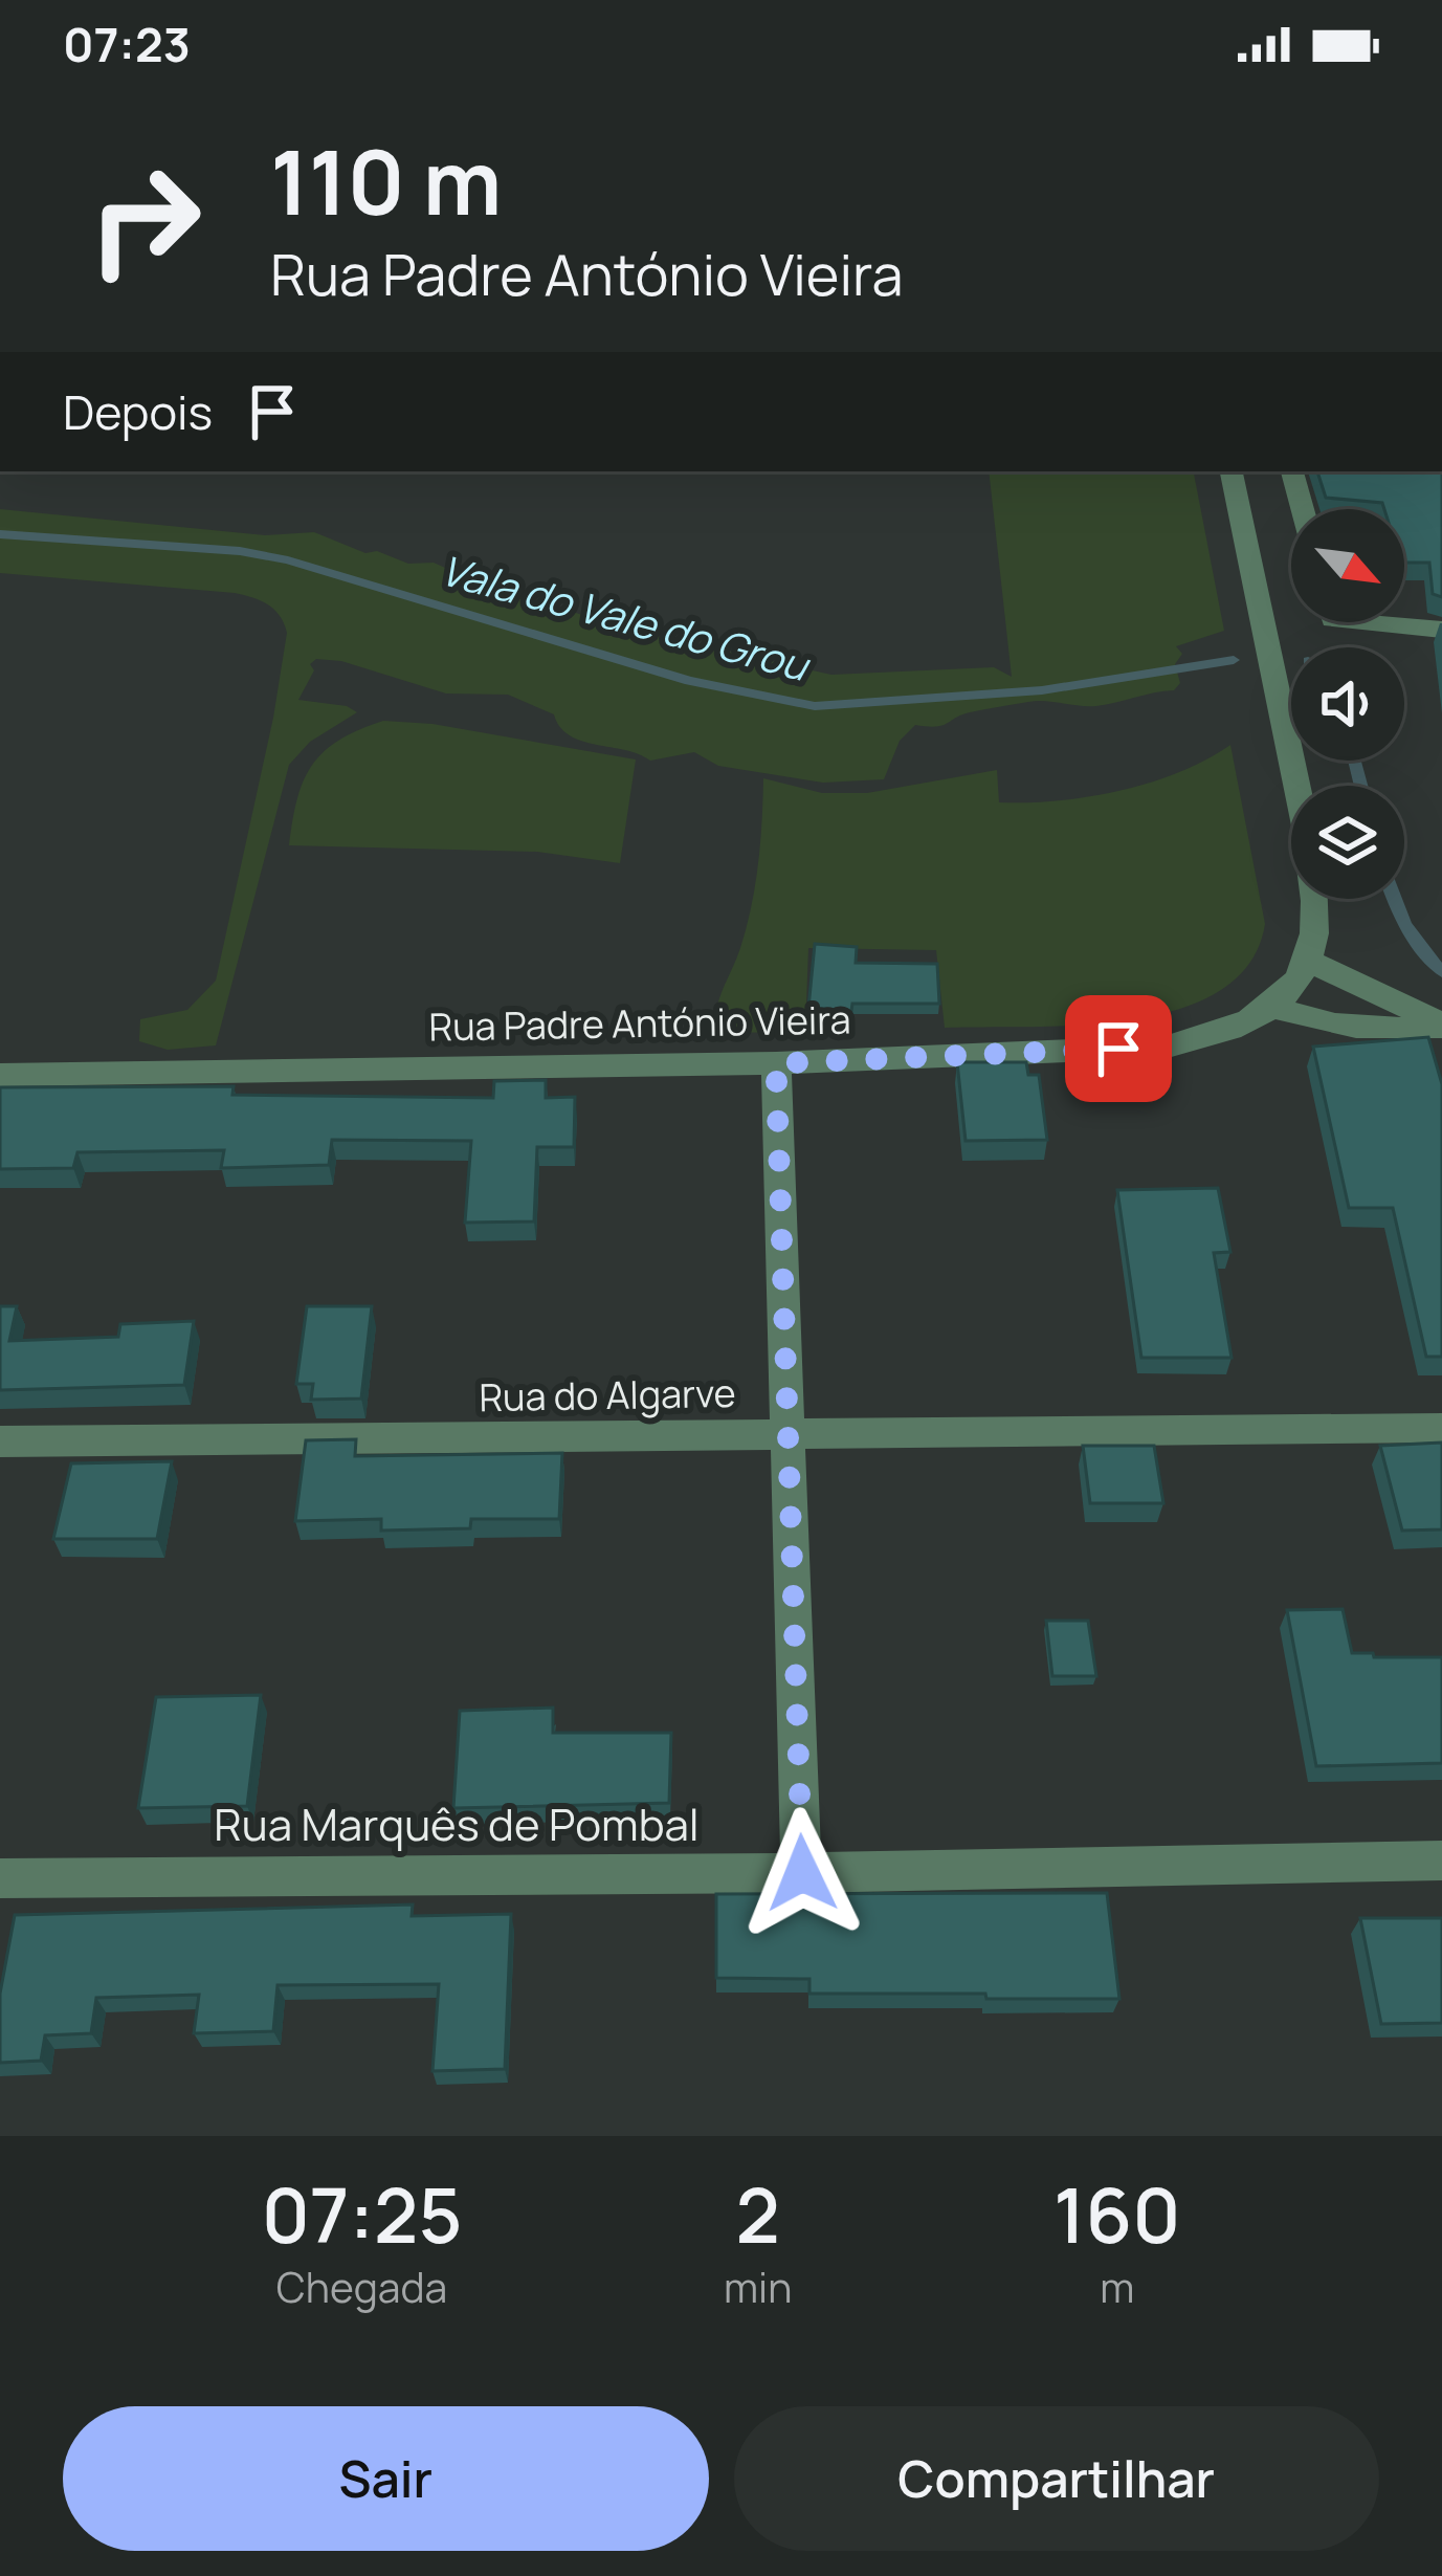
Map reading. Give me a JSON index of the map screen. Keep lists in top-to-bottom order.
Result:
{
  "streets": {
    "street": ["Rua Padre António Vieira", "Rua do Algarve", "Rua Marquês de Pombal"]
  },
  "water": ["Vala do Vale do Grou"],
  "north": "bottom right",
  "page": {
    "status": "07:23",
    "turn": ["110 m", "Rua Padre António Vieira"],
    "then": "Depois",
    "eta": [
      "07:25",
      "Chegada",
      "2",
      "min",
      "160",
      "m"
    ],
    "buttons": ["Sair", "Compartilhar"]
  }
}
